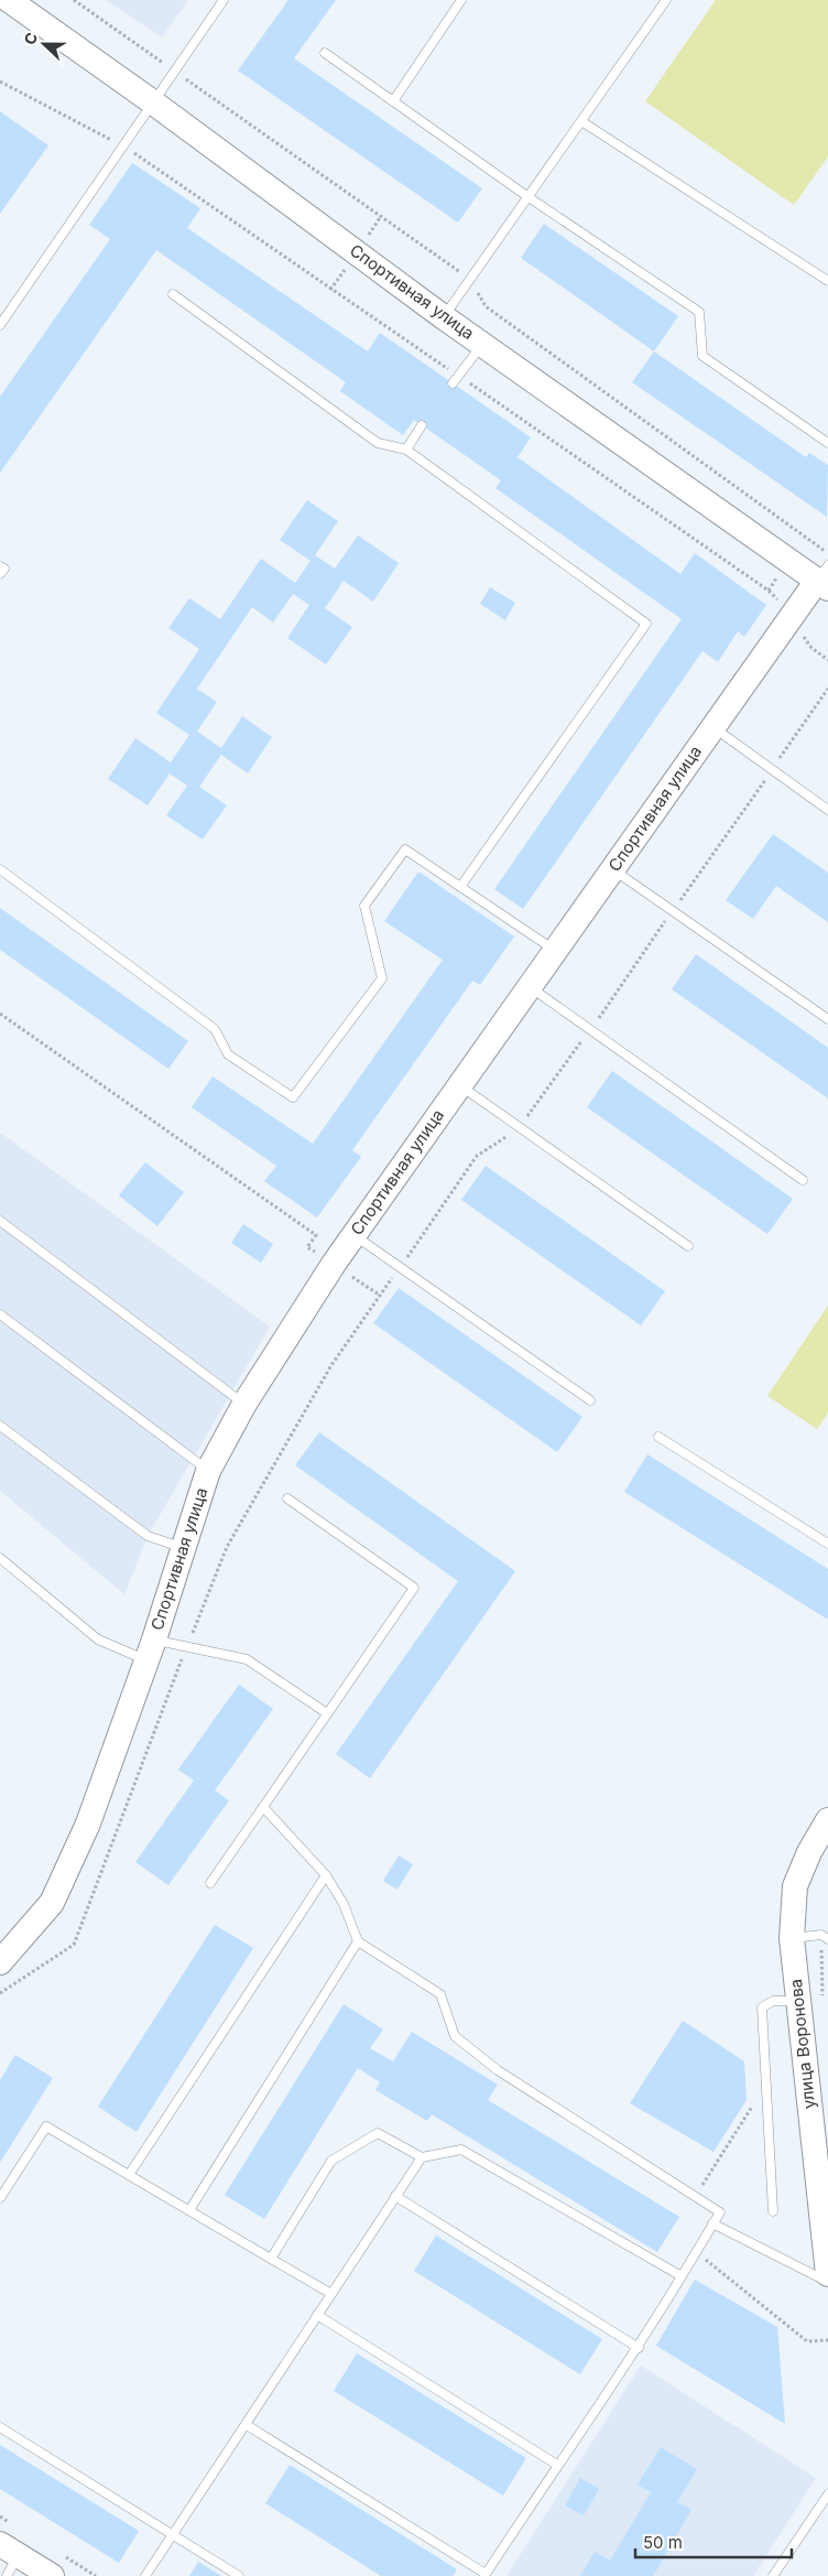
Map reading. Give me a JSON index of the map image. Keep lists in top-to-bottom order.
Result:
{
  "streets": {
    "street": ["Спортивная улица", "улица Воронова"]
  },
  "scale_bar": "50 m",
  "north": "left"
}
